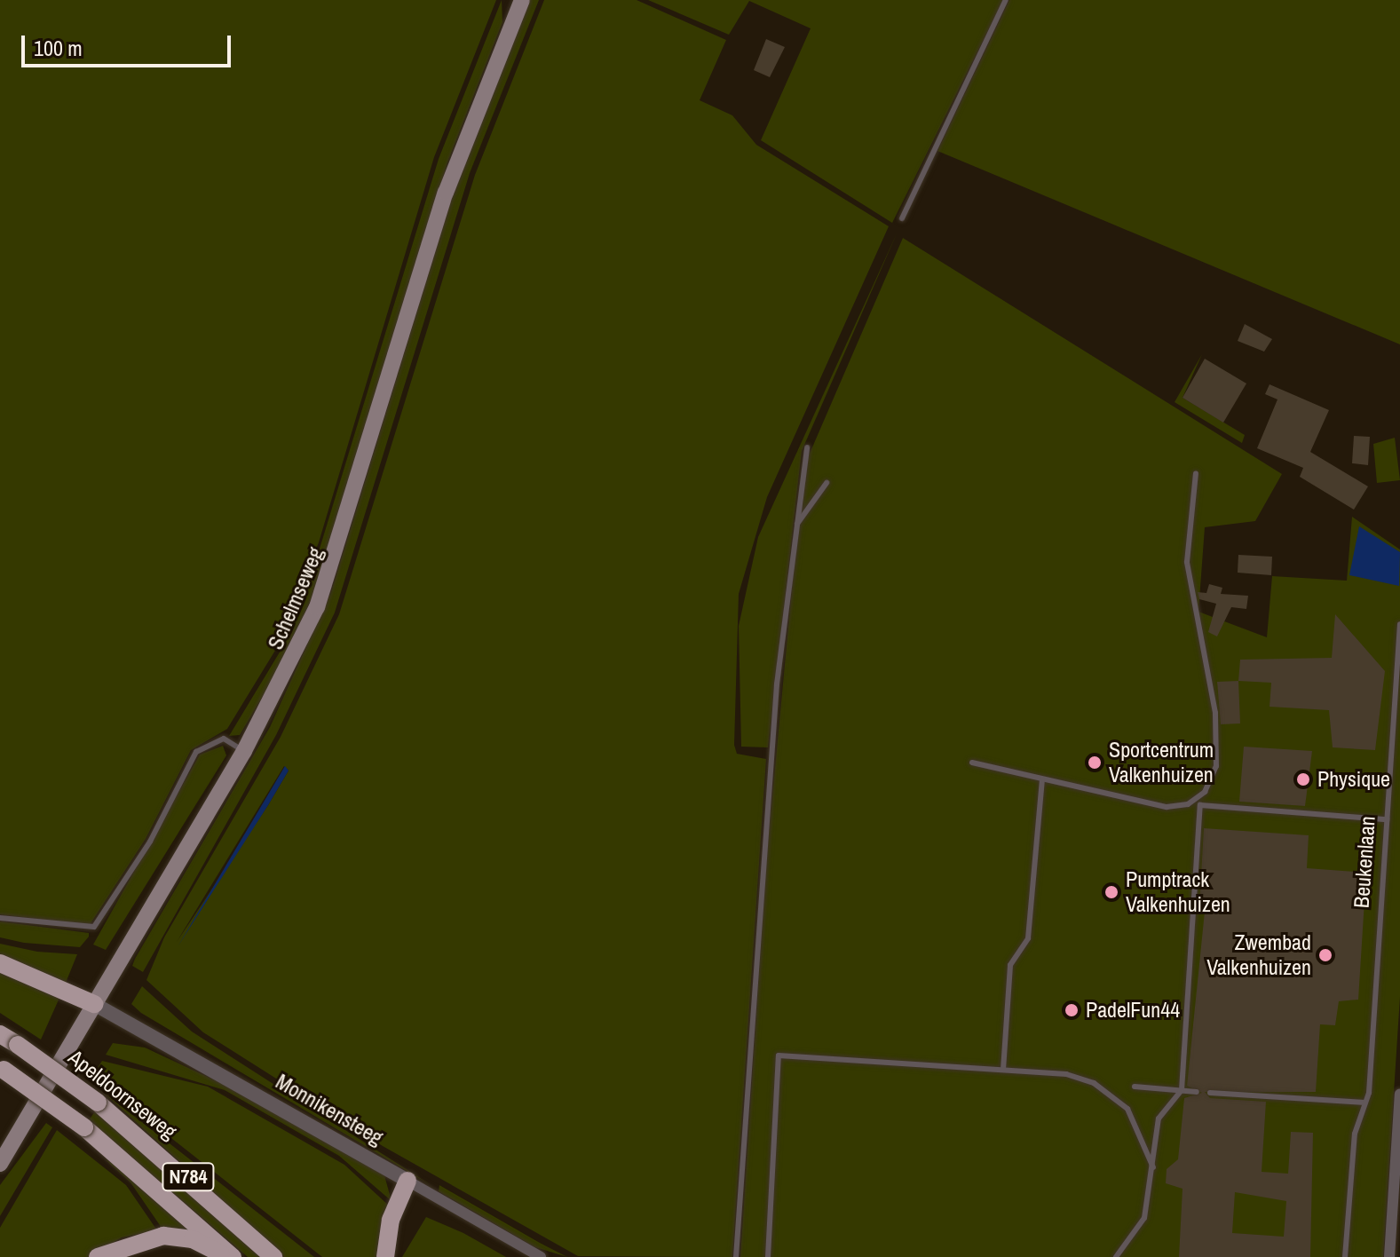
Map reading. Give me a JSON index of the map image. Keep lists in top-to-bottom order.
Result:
{
  "streets": {
    "main road": ["Schelmseweg", "Apeldoornseweg", "N784"],
    "street": ["Monnikensteeg"],
    "lane": ["Beukenlaan"]
  },
  "crossings": [
    ["Schelmseweg", "Monnikensteeg"]
  ],
  "places": [
    "Sportcentrum Valkenhuizen",
    "Physique",
    "Pumptrack Valkenhuizen",
    "Zwembad Valkenhuizen",
    "PadelFun44"
  ],
  "scale_bar": "100 m"
}
